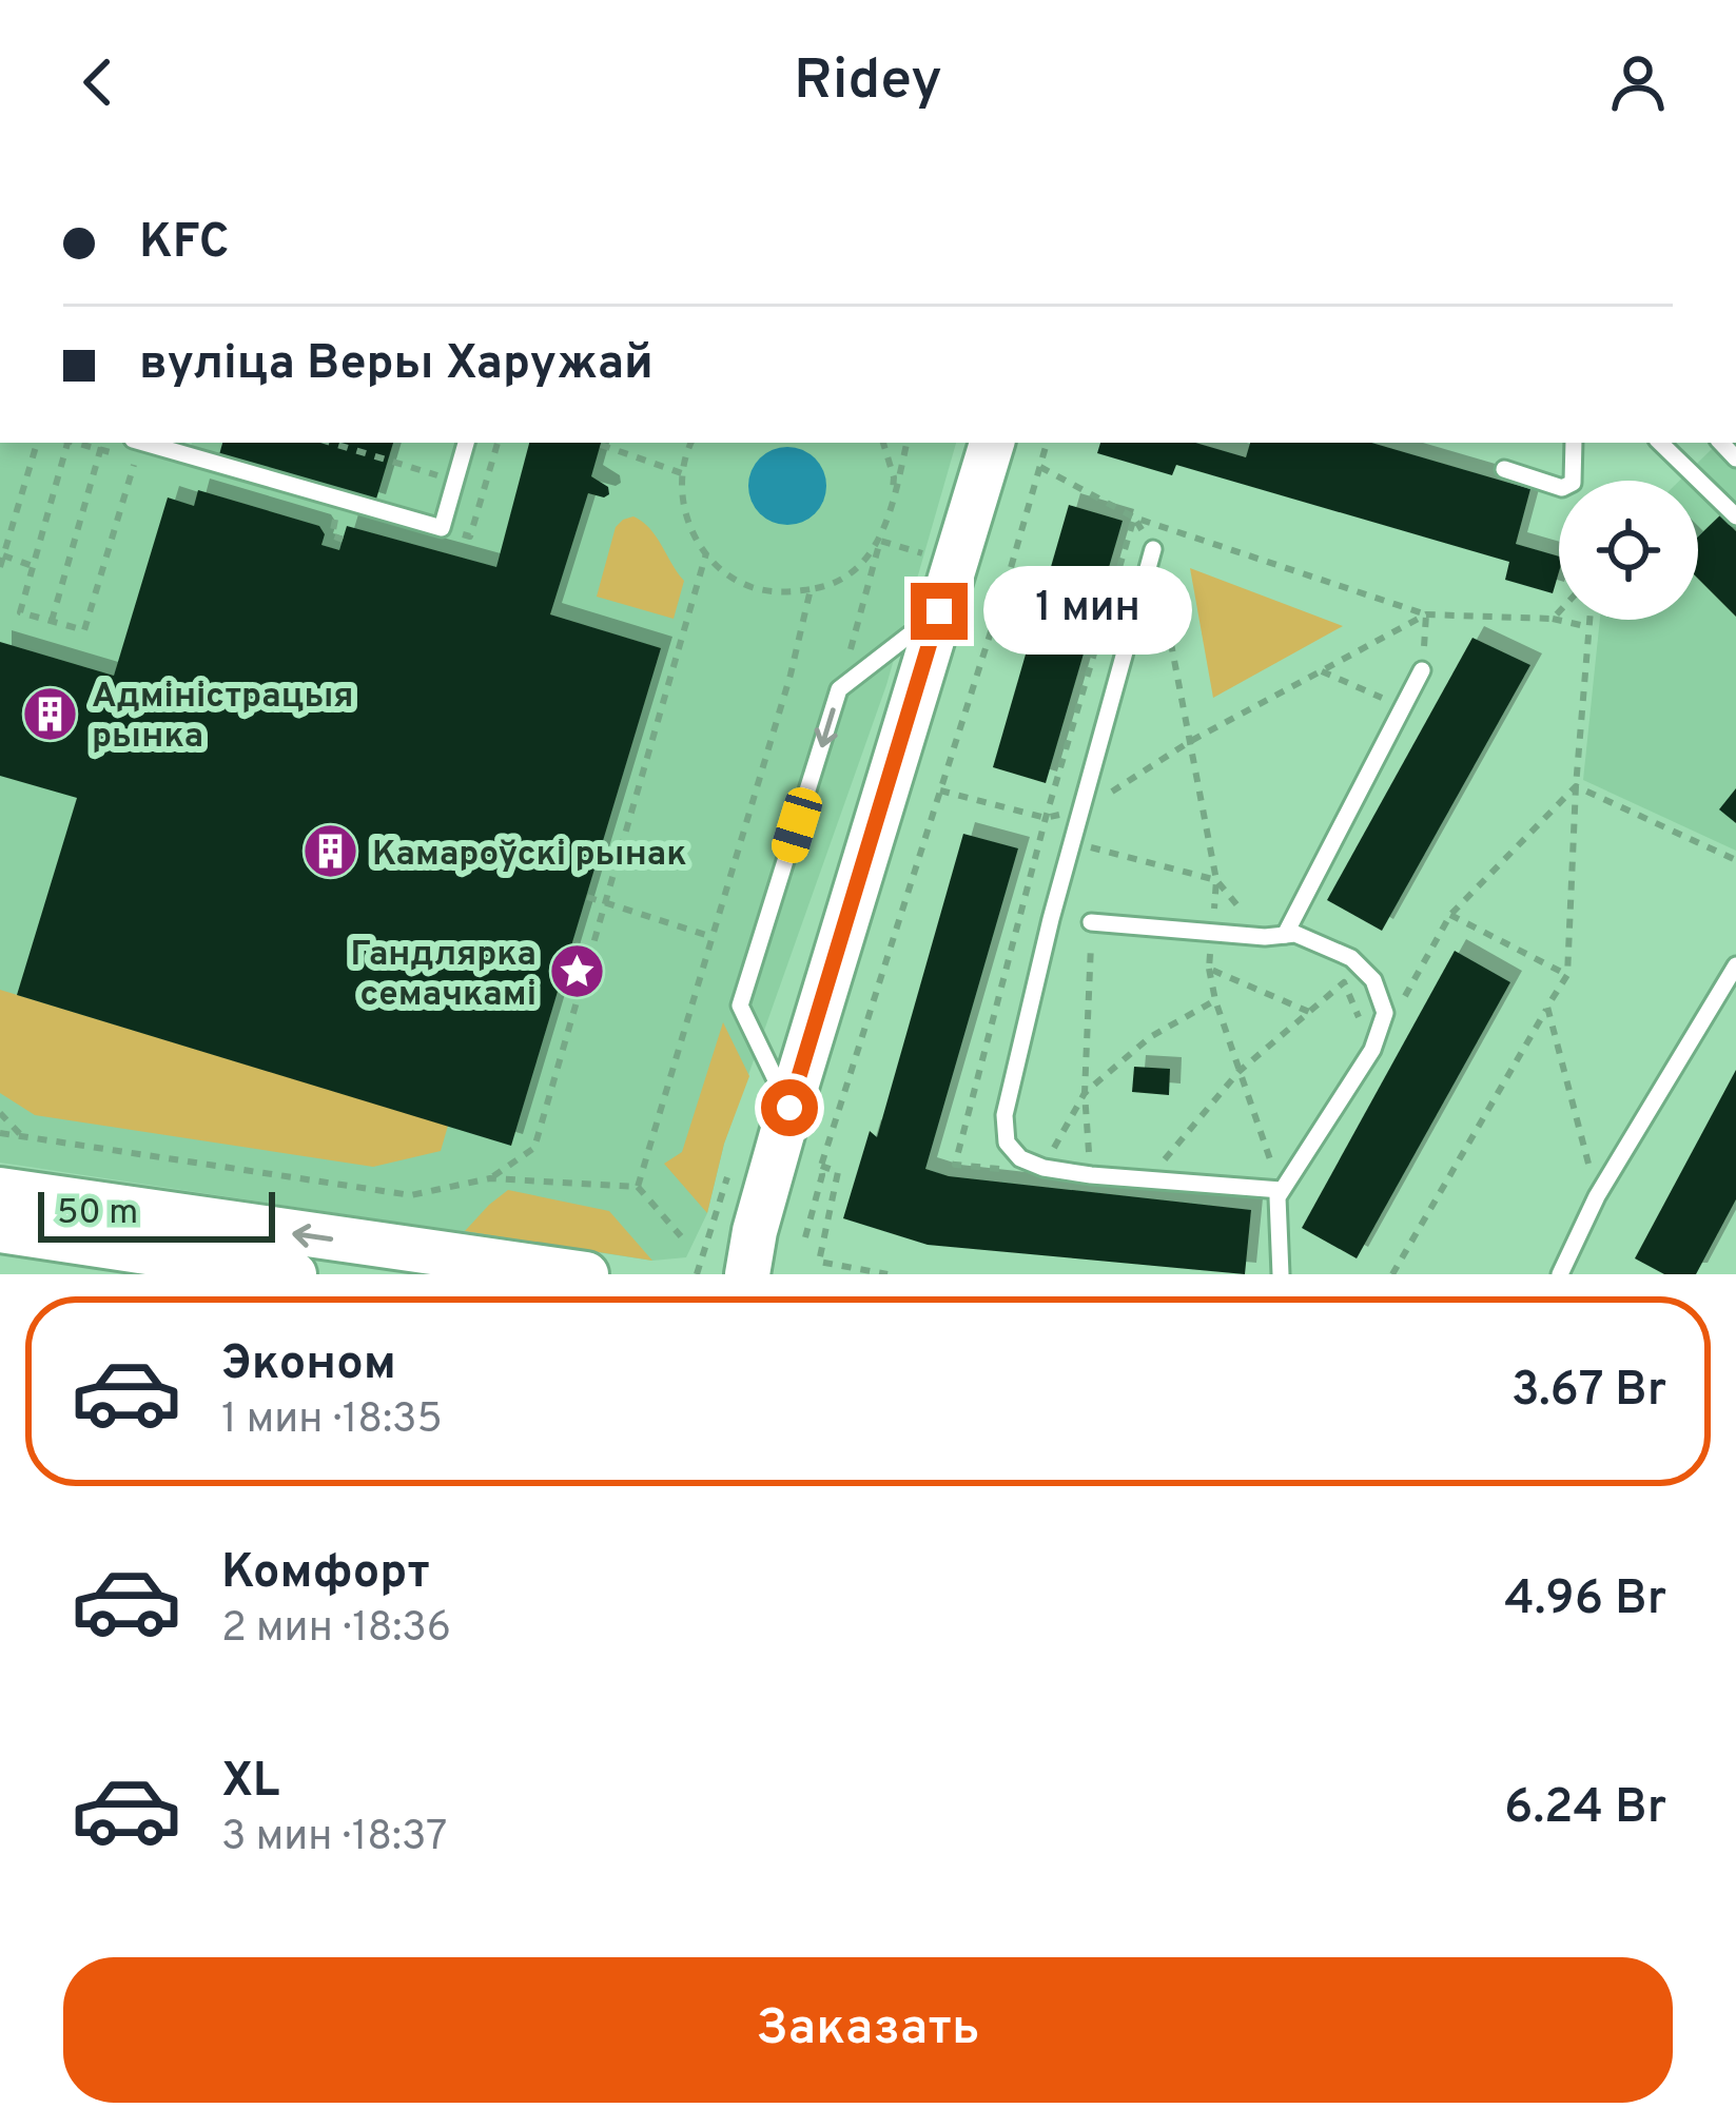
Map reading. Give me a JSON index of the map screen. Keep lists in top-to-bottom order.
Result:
{
  "places": {
    "building": ["Адміністрацыя рынка", "Камароўскі рынак"],
    "place": ["Гандлярка семачкамі"]
  },
  "scale_bar": "50 m",
  "page": {
    "header": "Ridey",
    "banner": ["KFC", "вуліца Веры Харужай"],
    "bubble": "1 мин",
    "scale": "50 m",
    "list": [
      {
        "name": "Эконом",
        "note": "1 мин · 18:35",
        "value": "3.67 Br"
      },
      {
        "name": "Комфорт",
        "note": "2 мин · 18:36",
        "value": "4.96 Br"
      },
      {
        "name": "XL",
        "note": "3 мин · 18:37",
        "value": "6.24 Br"
      }
    ],
    "buttons": "Заказать"
  }
}
